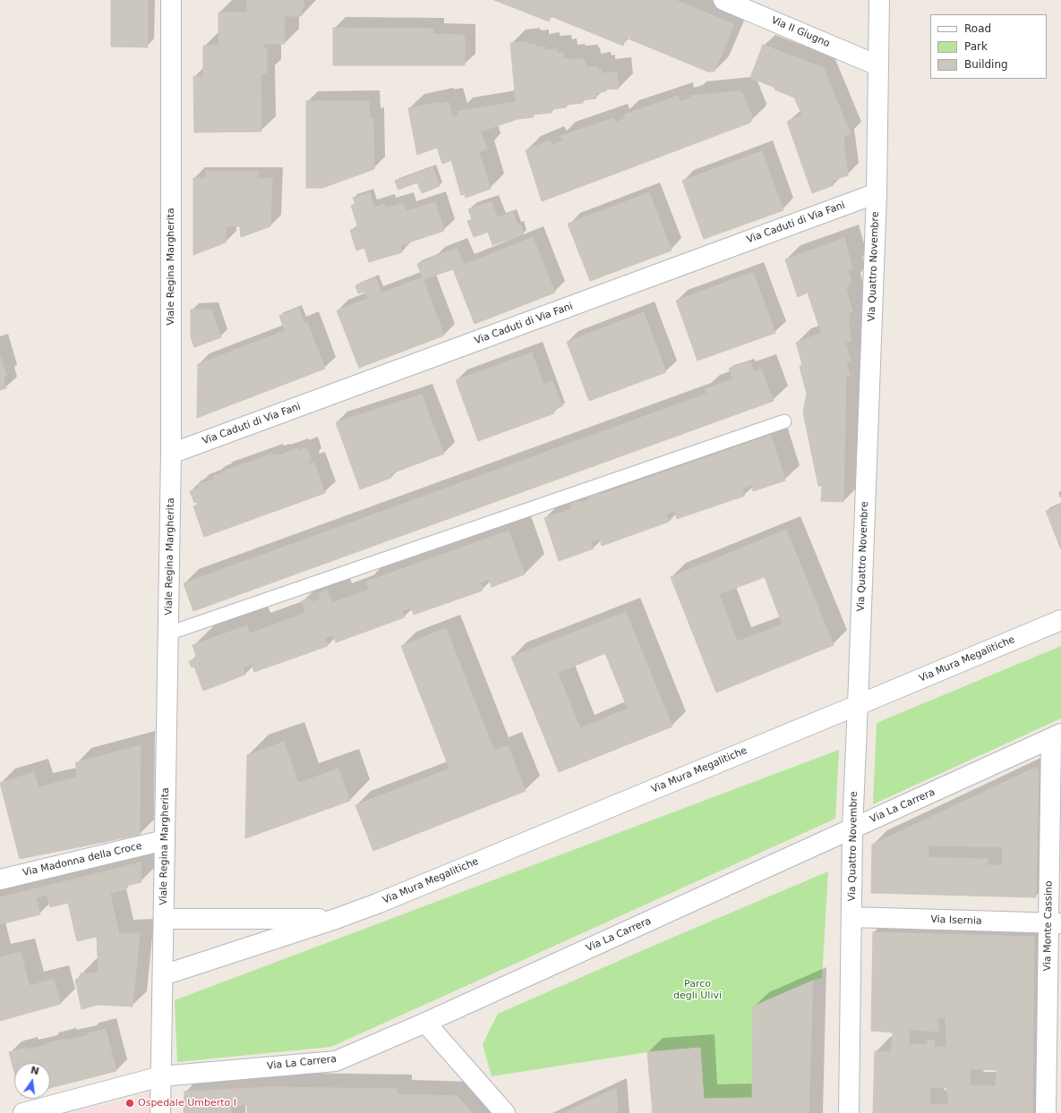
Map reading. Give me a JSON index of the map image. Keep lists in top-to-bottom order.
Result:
{
  "streets": {
    "street": [
      "Via II Giugno",
      "Via Caduti di Via Fani",
      "Viale Regina Margherita",
      "Via Quattro Novembre",
      "Via Mura Megalitiche",
      "Via La Carrera",
      "Via Madonna della Croce",
      "Via Isernia",
      "Via Monte Cassino"
    ]
  },
  "crossings": [
    ["Via II Giugno", "Via Quattro Novembre"],
    ["Via Caduti di Via Fani", "Viale Regina Margherita"],
    ["Via Caduti di Via Fani", "Via Quattro Novembre"],
    ["Viale Regina Margherita", "Via Mura Megalitiche"],
    ["Viale Regina Margherita", "Via La Carrera"],
    ["Viale Regina Margherita", "Via Madonna della Croce"],
    ["Via Quattro Novembre", "Via Mura Megalitiche"],
    ["Via Quattro Novembre", "Via La Carrera"],
    ["Via Quattro Novembre", "Via Isernia"],
    ["Via La Carrera", "Via Monte Cassino"],
    ["Via Isernia", "Via Monte Cassino"]
  ],
  "parks": ["Parco degli Ulivi"],
  "places": ["Ospedale Umberto I"],
  "legend": ["Road", "Park", "Building"],
  "north": "top"
}
